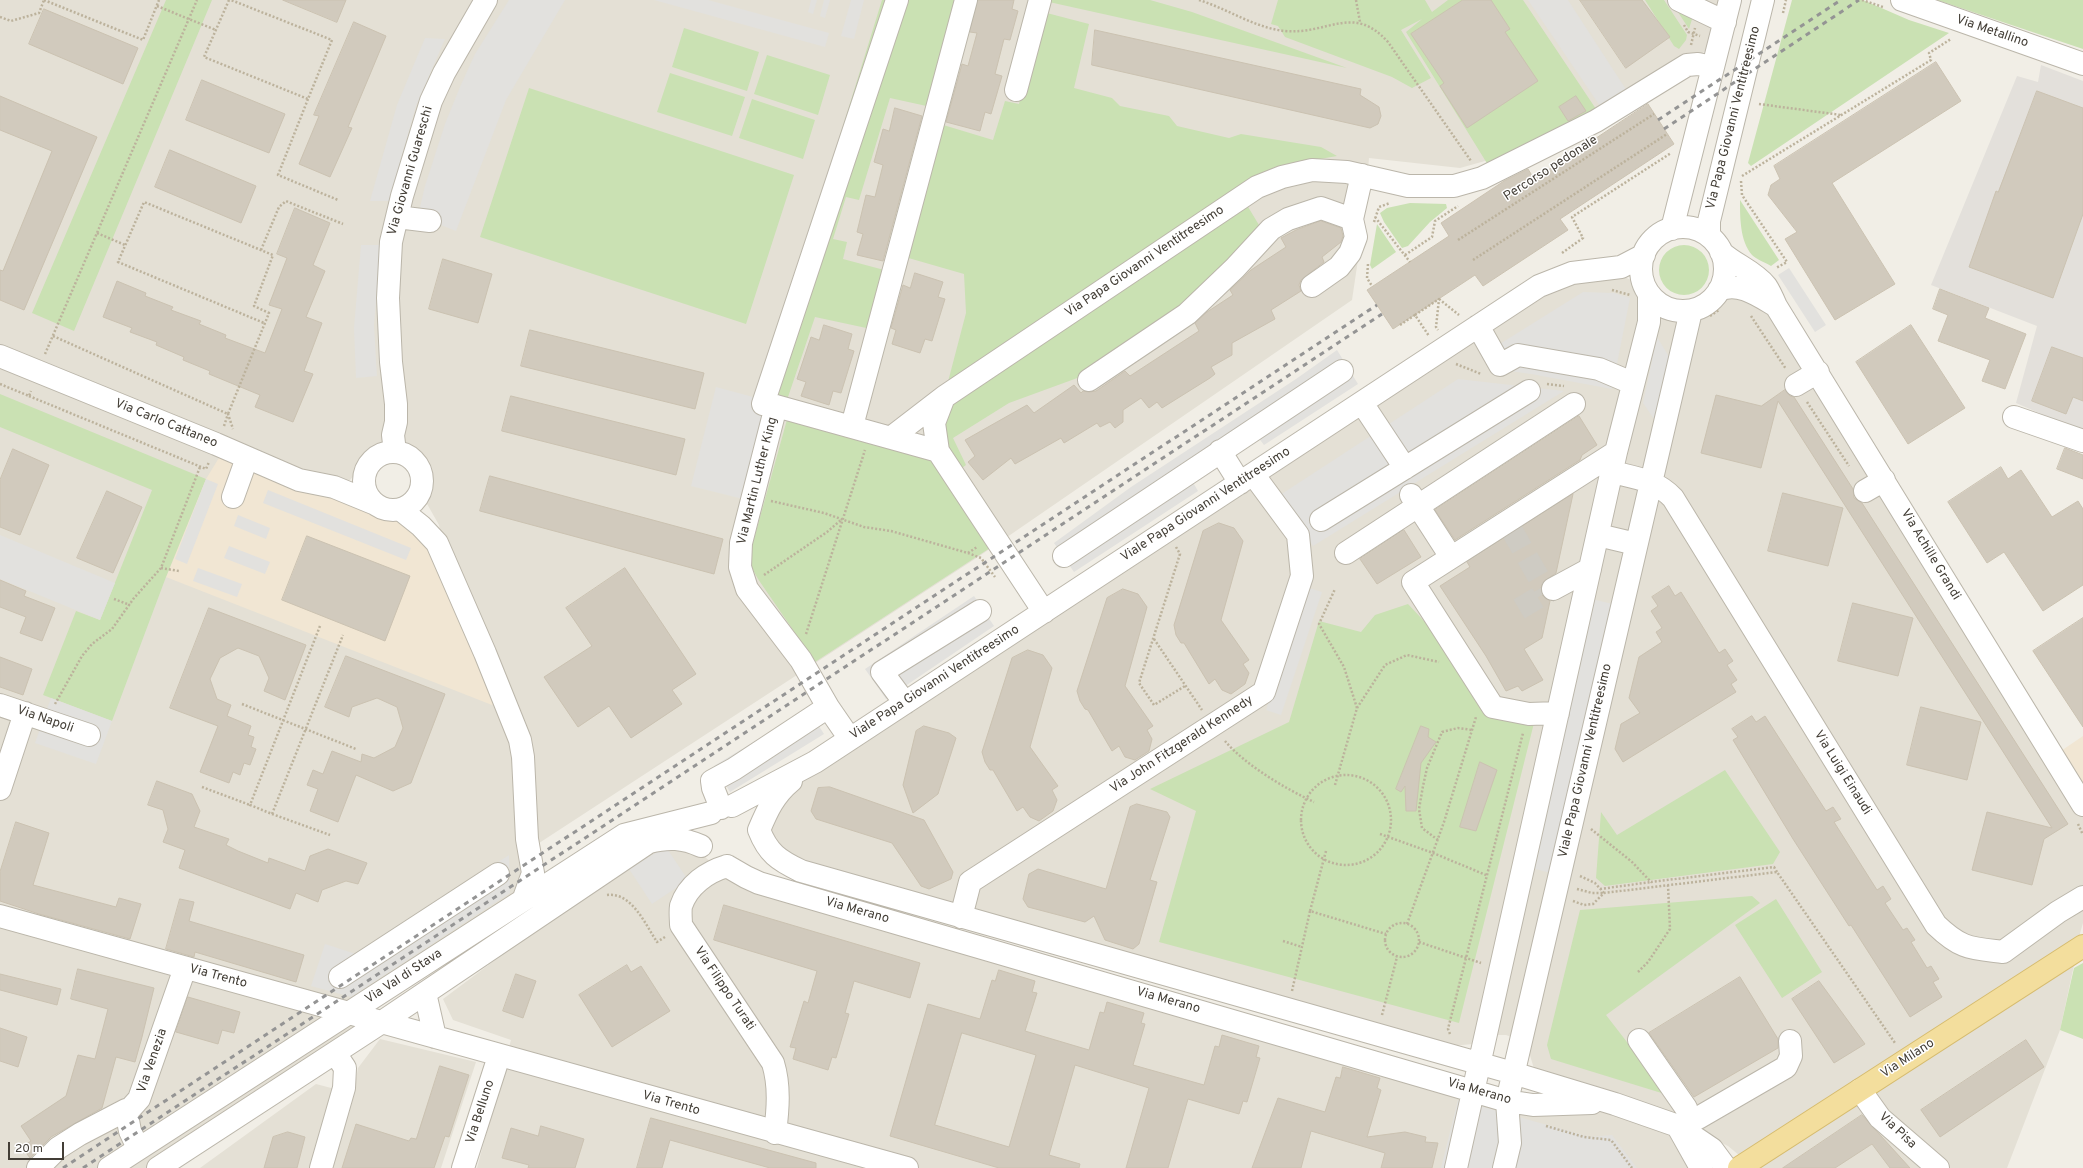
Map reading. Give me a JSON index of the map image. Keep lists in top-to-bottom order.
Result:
{
  "streets": {
    "main road": ["Via Milano"],
    "street": [
      "Via Metallino",
      "Via Papa Giovanni Ventitreesimo",
      "Via Giovanni Guareschi",
      "Via Carlo Cattaneo",
      "Via Martin Luther King",
      "Viale Papa Giovanni Ventitreesimo",
      "Via Achille Grandi",
      "Via Napoli",
      "Via John Fitzgerald Kennedy",
      "Via Luigi Einaudi",
      "Via Merano",
      "Via Trento",
      "Via Val di Stava",
      "Via Filippo Turati",
      "Via Venezia",
      "Via Belluno",
      "Via Pisa"
    ],
    "path": ["Percorso pedonale"]
  },
  "crossings": [
    ["Via Papa Giovanni Ventitreesimo", "Viale Papa Giovanni Ventitreesimo"],
    ["Via Papa Giovanni Ventitreesimo", "Via Achille Grandi"],
    ["Via Giovanni Guareschi", "Via Carlo Cattaneo"],
    ["Via Martin Luther King", "Viale Papa Giovanni Ventitreesimo"],
    ["Viale Papa Giovanni Ventitreesimo", "Via Achille Grandi"],
    ["Viale Papa Giovanni Ventitreesimo", "Via John Fitzgerald Kennedy"],
    ["Viale Papa Giovanni Ventitreesimo", "Via Luigi Einaudi"],
    ["Viale Papa Giovanni Ventitreesimo", "Via Merano"],
    ["Viale Papa Giovanni Ventitreesimo", "Via Val di Stava"],
    ["Viale Papa Giovanni Ventitreesimo", "Via Filippo Turati"],
    ["Via John Fitzgerald Kennedy", "Via Merano"],
    ["Via Merano", "Via Val di Stava"],
    ["Via Merano", "Via Filippo Turati"],
    ["Via Trento", "Via Val di Stava"],
    ["Via Trento", "Via Filippo Turati"],
    ["Via Trento", "Via Venezia"],
    ["Via Trento", "Via Belluno"],
    ["Via Val di Stava", "Via Filippo Turati"],
    ["Via Milano", "Via Pisa"]
  ],
  "scale_bar": "20 m"
}
